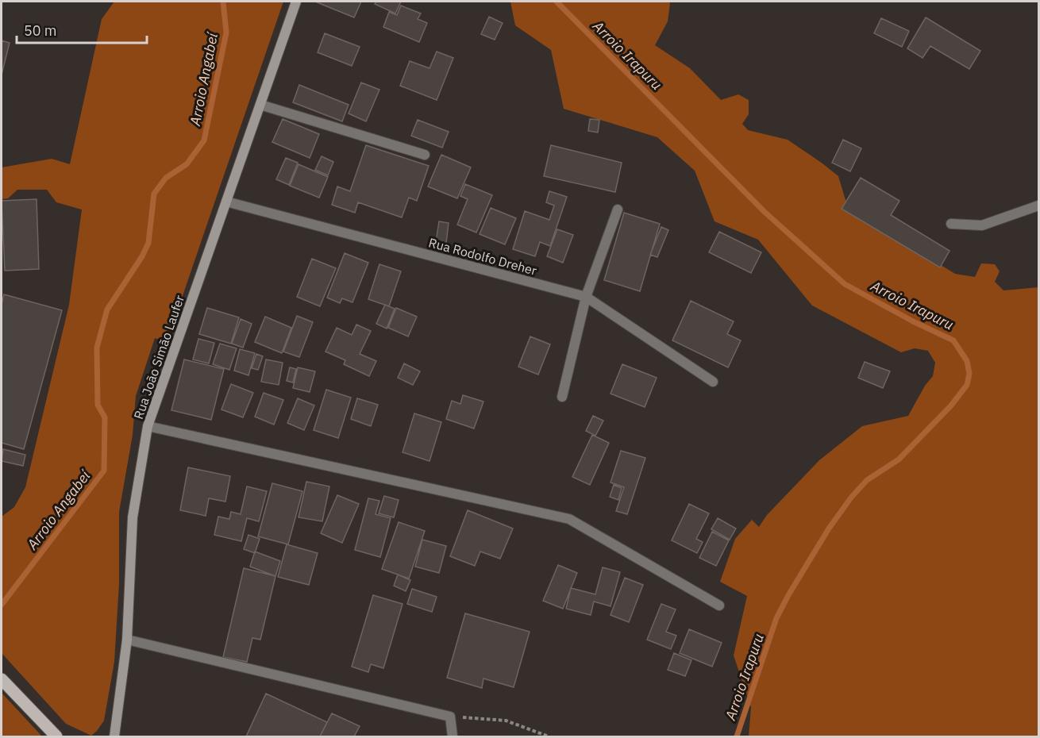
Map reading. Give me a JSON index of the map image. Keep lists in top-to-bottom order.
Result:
{
  "streets": {
    "main road": ["Rua João Simão Laufer"],
    "street": ["Rua Rodolfo Dreher"]
  },
  "crossings": [
    ["Rua Rodolfo Dreher", "Rua João Simão Laufer"]
  ],
  "water": ["Arroio Irapuru", "Arroio Angabeí"],
  "scale_bar": "50 m"
}
